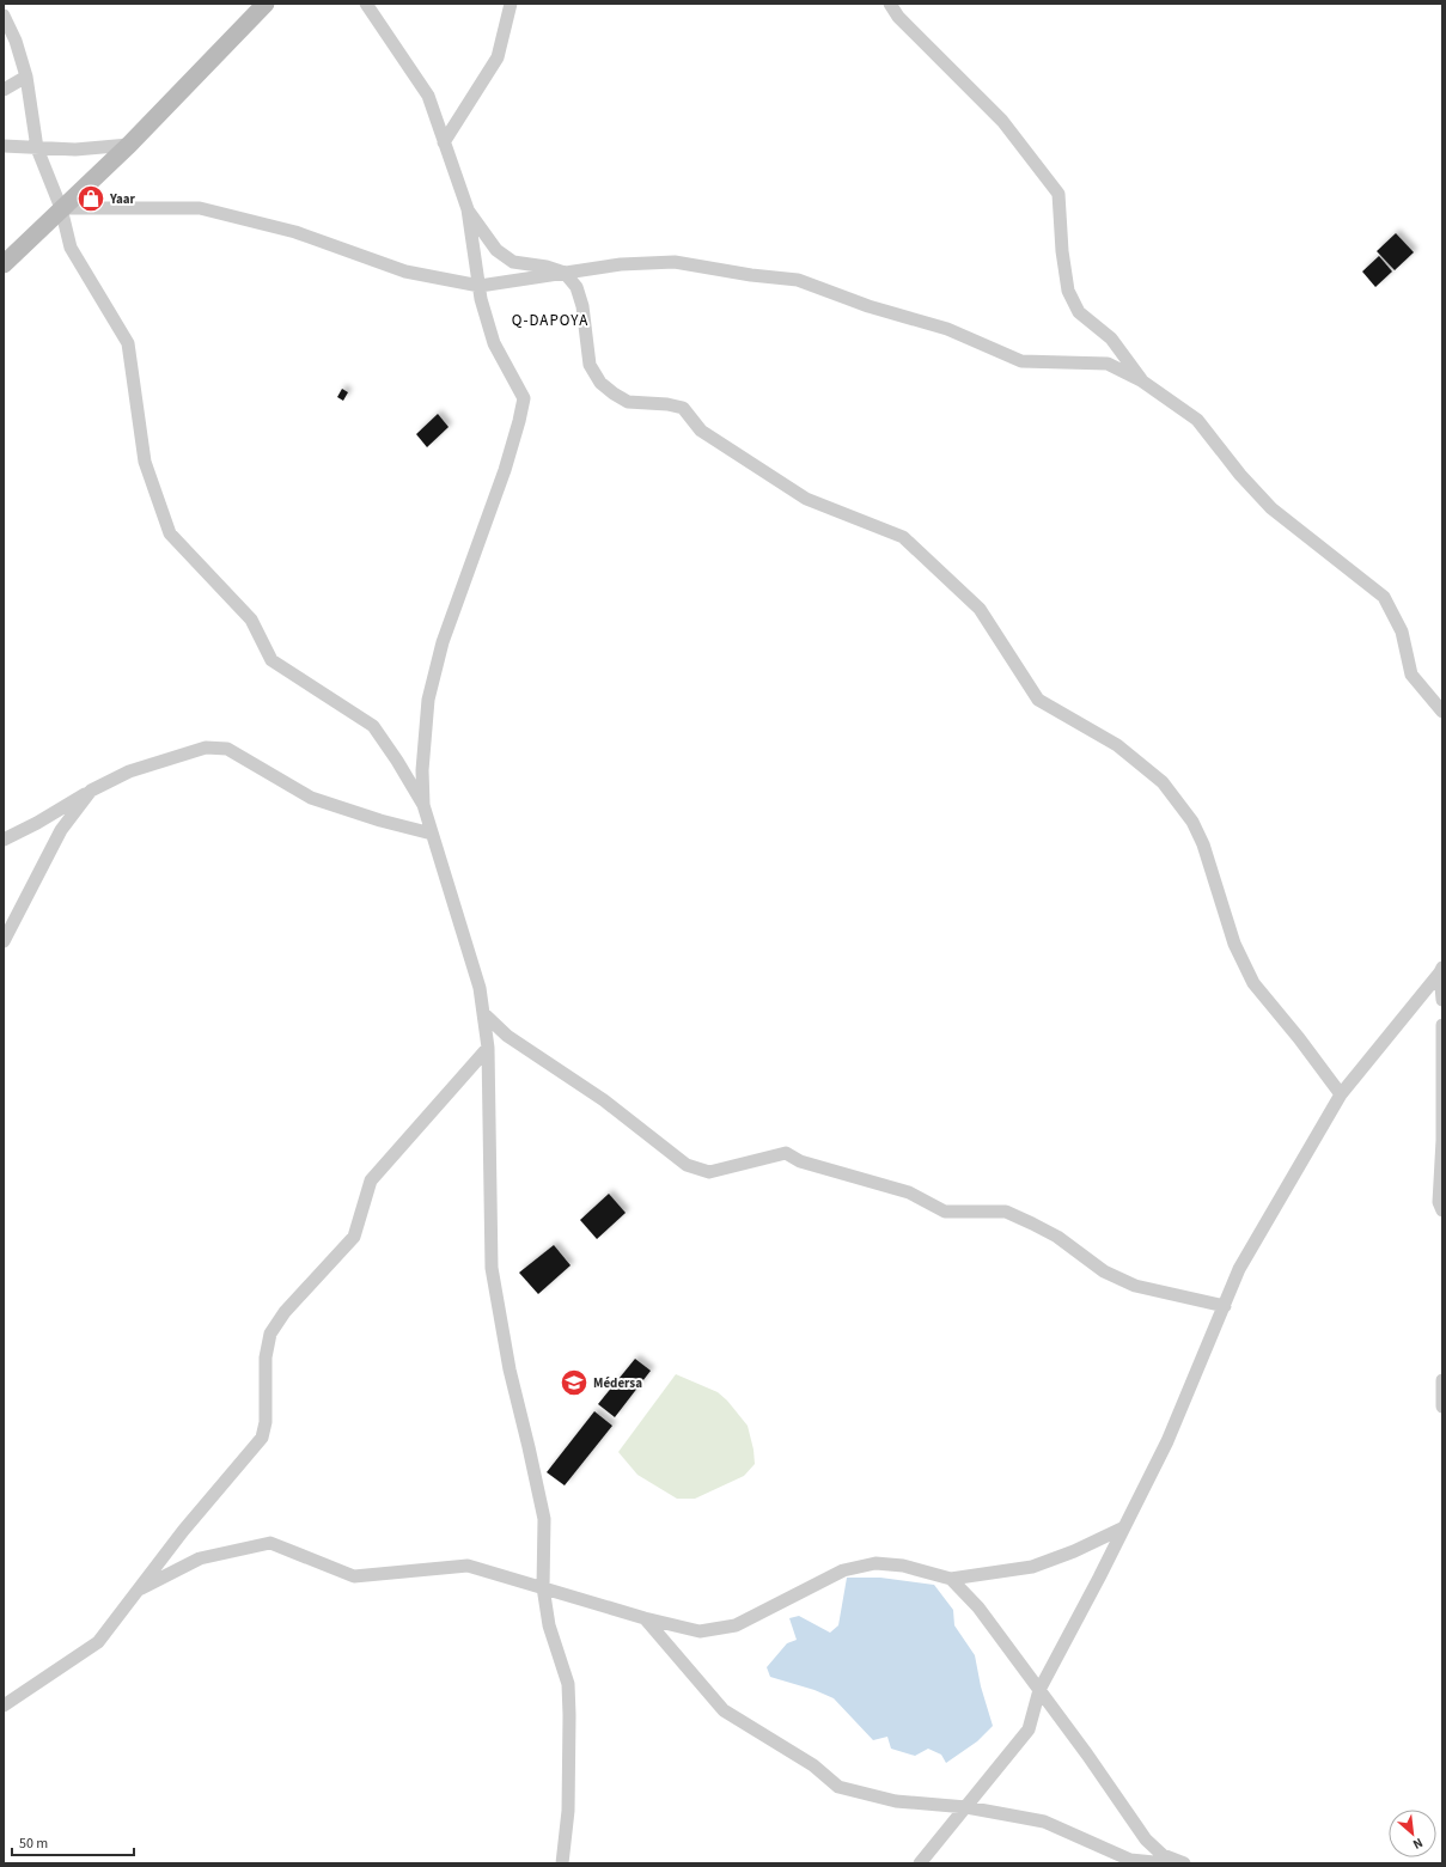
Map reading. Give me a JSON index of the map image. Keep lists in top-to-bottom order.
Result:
{
  "districts": ["Q-DAPOYA"],
  "places": {
    "shop": ["Yaar"],
    "school or university": ["Médersa"]
  },
  "scale_bar": "50 m",
  "north": "bottom right"
}
